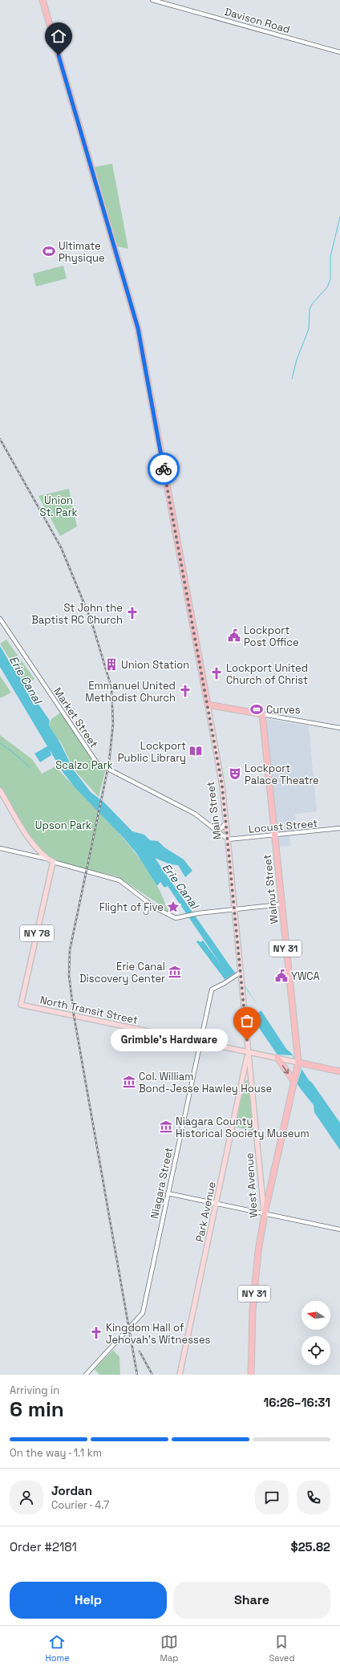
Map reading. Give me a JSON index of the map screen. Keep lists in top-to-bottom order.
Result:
{
  "streets": {
    "highway": [
      "Walnut Street",
      "NY 78",
      "NY 31",
      "West Avenue"
    ],
    "main road": ["Main Street", "North Transit Street", "Park Avenue"],
    "street": [
      "Davison Road",
      "Market Street",
      "Locust Street",
      "Niagara Street"
    ]
  },
  "crossings": [
    ["Market Street", "Main Street"],
    ["Market Street", "Locust Street"],
    ["Main Street", "Locust Street"],
    ["Main Street", "NY 78"],
    ["Main Street", "North Transit Street"],
    ["Main Street", "Niagara Street"],
    ["Main Street", "West Avenue"],
    ["Main Street", "Park Avenue"],
    ["Locust Street", "Walnut Street"],
    ["Walnut Street", "NY 78"],
    ["Walnut Street", "NY 31"],
    ["NY 78", "NY 31"],
    ["NY 78", "North Transit Street"],
    ["NY 78", "West Avenue"],
    ["NY 78", "Park Avenue"],
    ["NY 31", "West Avenue"],
    ["North Transit Street", "Niagara Street"],
    ["North Transit Street", "West Avenue"],
    ["North Transit Street", "Park Avenue"],
    ["West Avenue", "Park Avenue"]
  ],
  "water": ["Erie Canal"],
  "parks": ["Union St. Park", "Scalzo Park", "Upson Park"],
  "places": {
    "sports": ["Ultimate Physique", "Curves"],
    "church": [
      "St John the Baptist RC Church",
      "Lockport United Church of Christ",
      "Emmanuel United Methodist Church",
      "Kingdom Hall of Jehovah’s Witnesses"
    ],
    "public building": ["Lockport Post Office", "YWCA"],
    "building": ["Union Station"],
    "library": ["Lockport Public Library"],
    "theatre": ["Lockport Palace Theatre"],
    "place": ["Flight of Five"],
    "museum": ["Erie Canal Discovery Center", "Col. William Bond-Jesse Hawley House", "Niagara County Historical Society Museum"],
    "other": ["Grimble's Hardware"]
  },
  "north": "left",
  "page": {
    "bubble": "Grimble's Hardware",
    "heading": ["6 min", "Arriving in", "16:26–16:31"],
    "panel": [
      "Jordan",
      "Courier · 4.7",
      "Order #2181",
      "$25.82"
    ],
    "bar": "On the way · 1.1 km",
    "buttons": ["Help", "Share"],
    "tabs": ["Home", "Map", "Saved"]
  }
}
